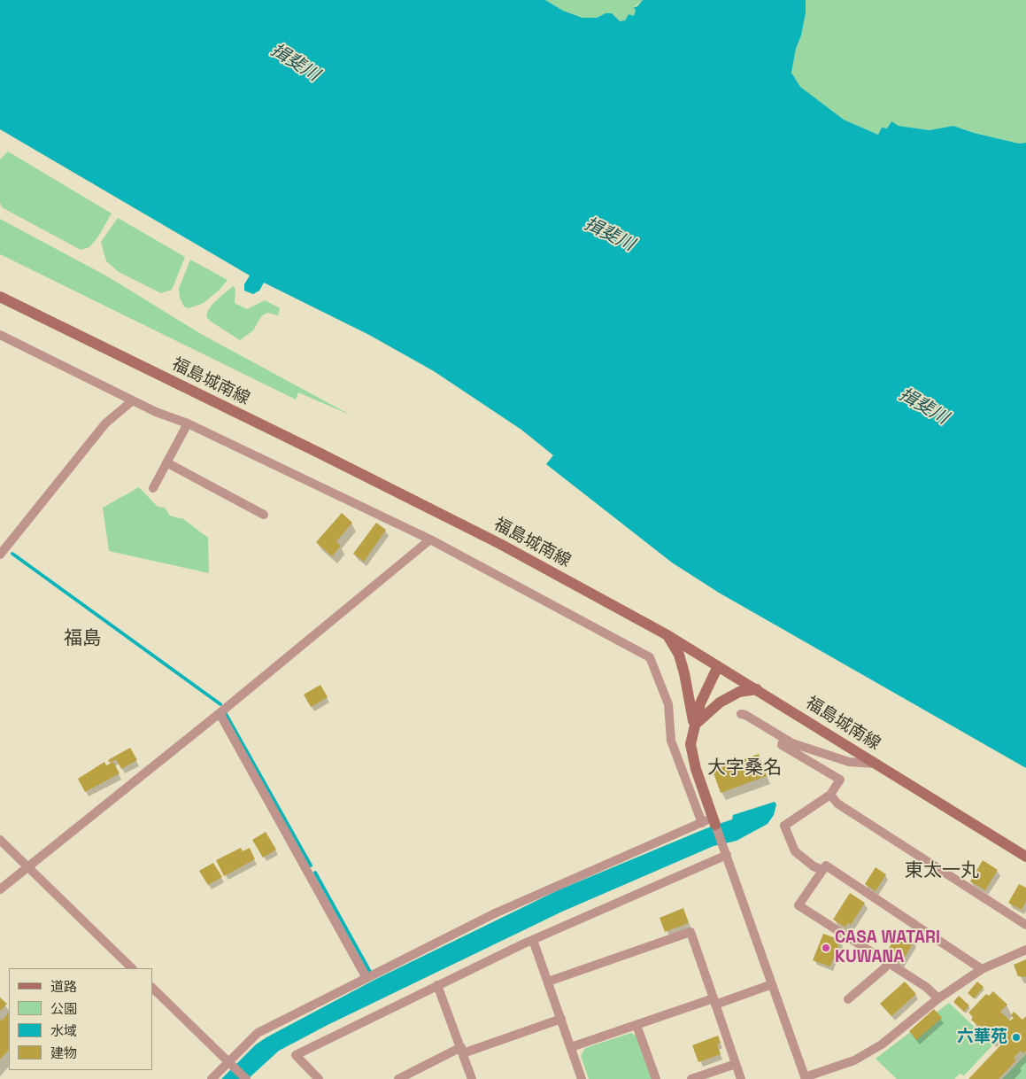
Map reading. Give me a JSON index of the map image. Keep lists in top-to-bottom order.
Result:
{
  "streets": {
    "main road": ["福島城南線"]
  },
  "districts": ["福島", "大字桑名", "東太一丸"],
  "water": ["揖斐川"],
  "places": ["CASA WATARI KUWANA", "六華苑"],
  "legend": [
    "道路",
    "公園",
    "水域",
    "建物"
  ]
}
